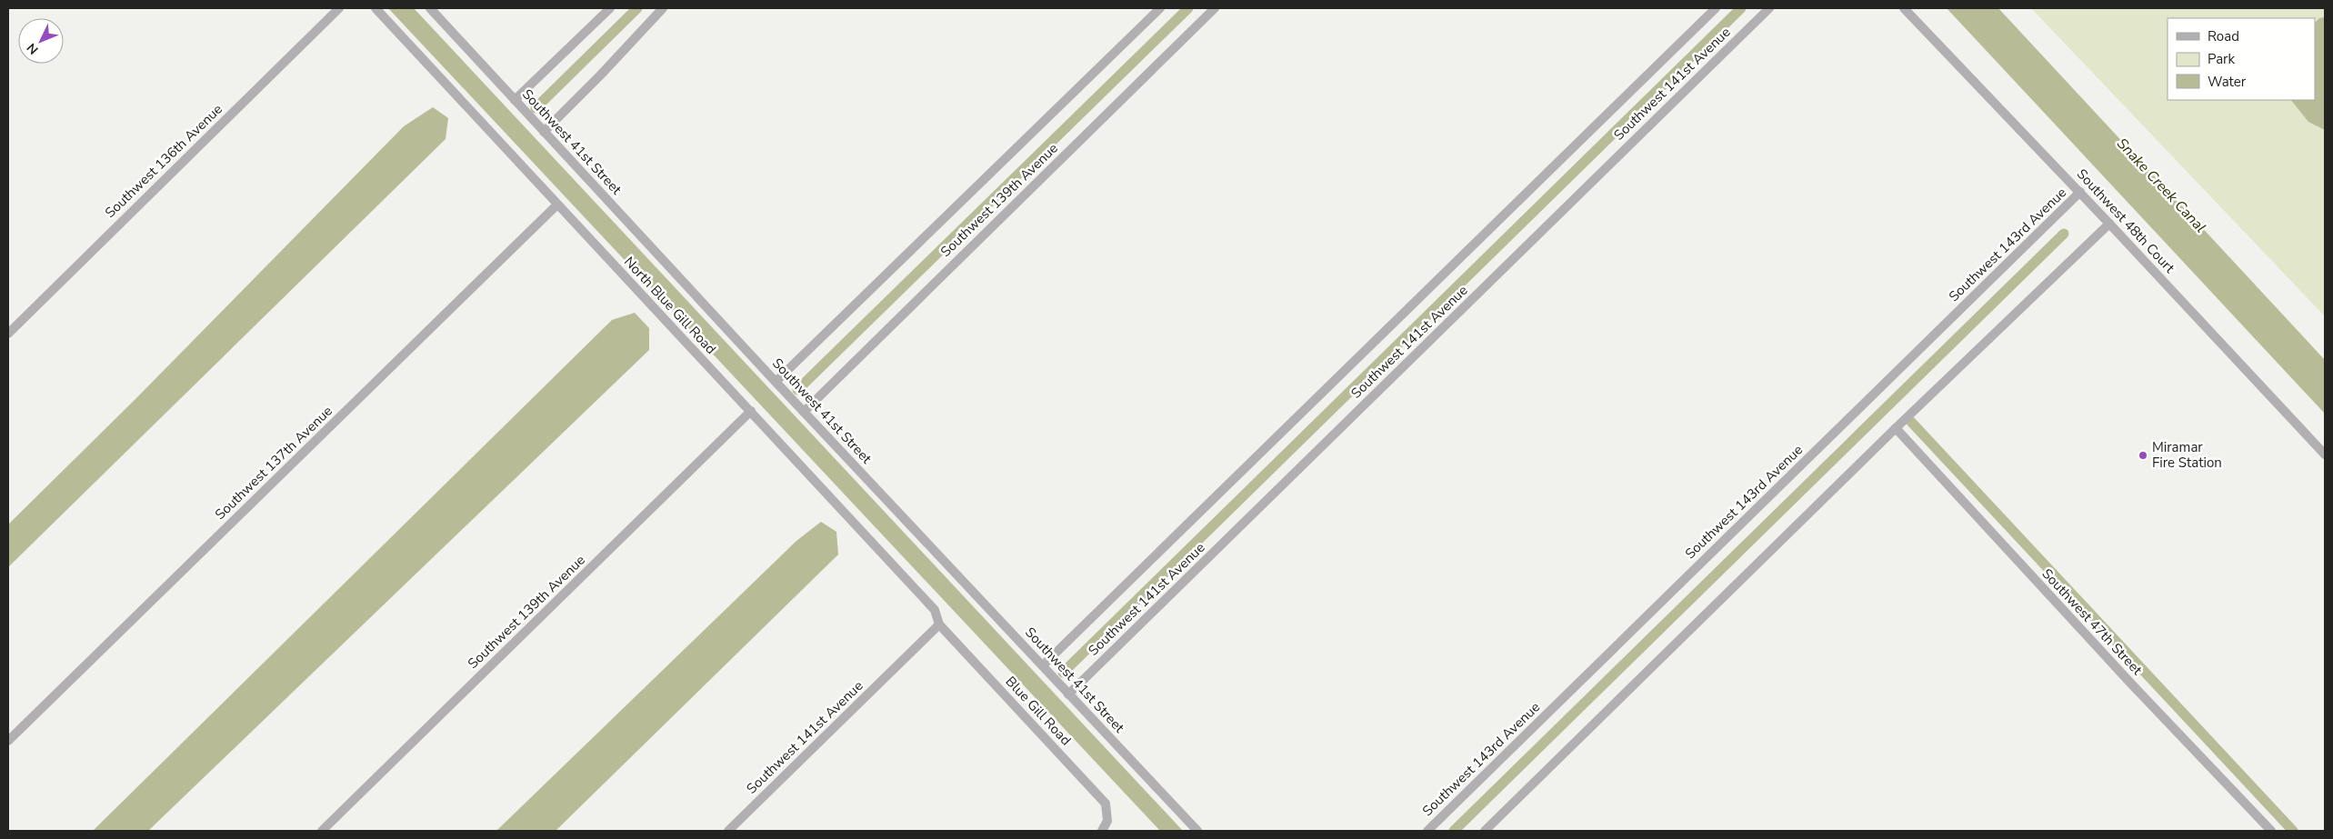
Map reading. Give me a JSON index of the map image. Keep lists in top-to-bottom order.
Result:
{
  "streets": {
    "street": [
      "Southwest 141st Avenue",
      "Southwest 41st Street",
      "Southwest 136th Avenue",
      "Southwest 139th Avenue",
      "Southwest 48th Court",
      "Southwest 143rd Avenue",
      "North Blue Gill Road",
      "Southwest 137th Avenue",
      "Southwest 47th Street",
      "Blue Gill Road"
    ]
  },
  "crossings": [
    ["Southwest 141st Avenue", "Southwest 41st Street"],
    ["Southwest 141st Avenue", "North Blue Gill Road"],
    ["Southwest 141st Avenue", "Blue Gill Road"],
    ["Southwest 41st Street", "Southwest 139th Avenue"],
    ["Southwest 139th Avenue", "North Blue Gill Road"],
    ["Southwest 48th Court", "Southwest 143rd Avenue"],
    ["North Blue Gill Road", "Southwest 137th Avenue"],
    ["North Blue Gill Road", "Blue Gill Road"]
  ],
  "water": ["Snake Creek Canal"],
  "places": ["Miramar Fire Station"],
  "legend": ["Road", "Park", "Water"],
  "north": "bottom left"
}
